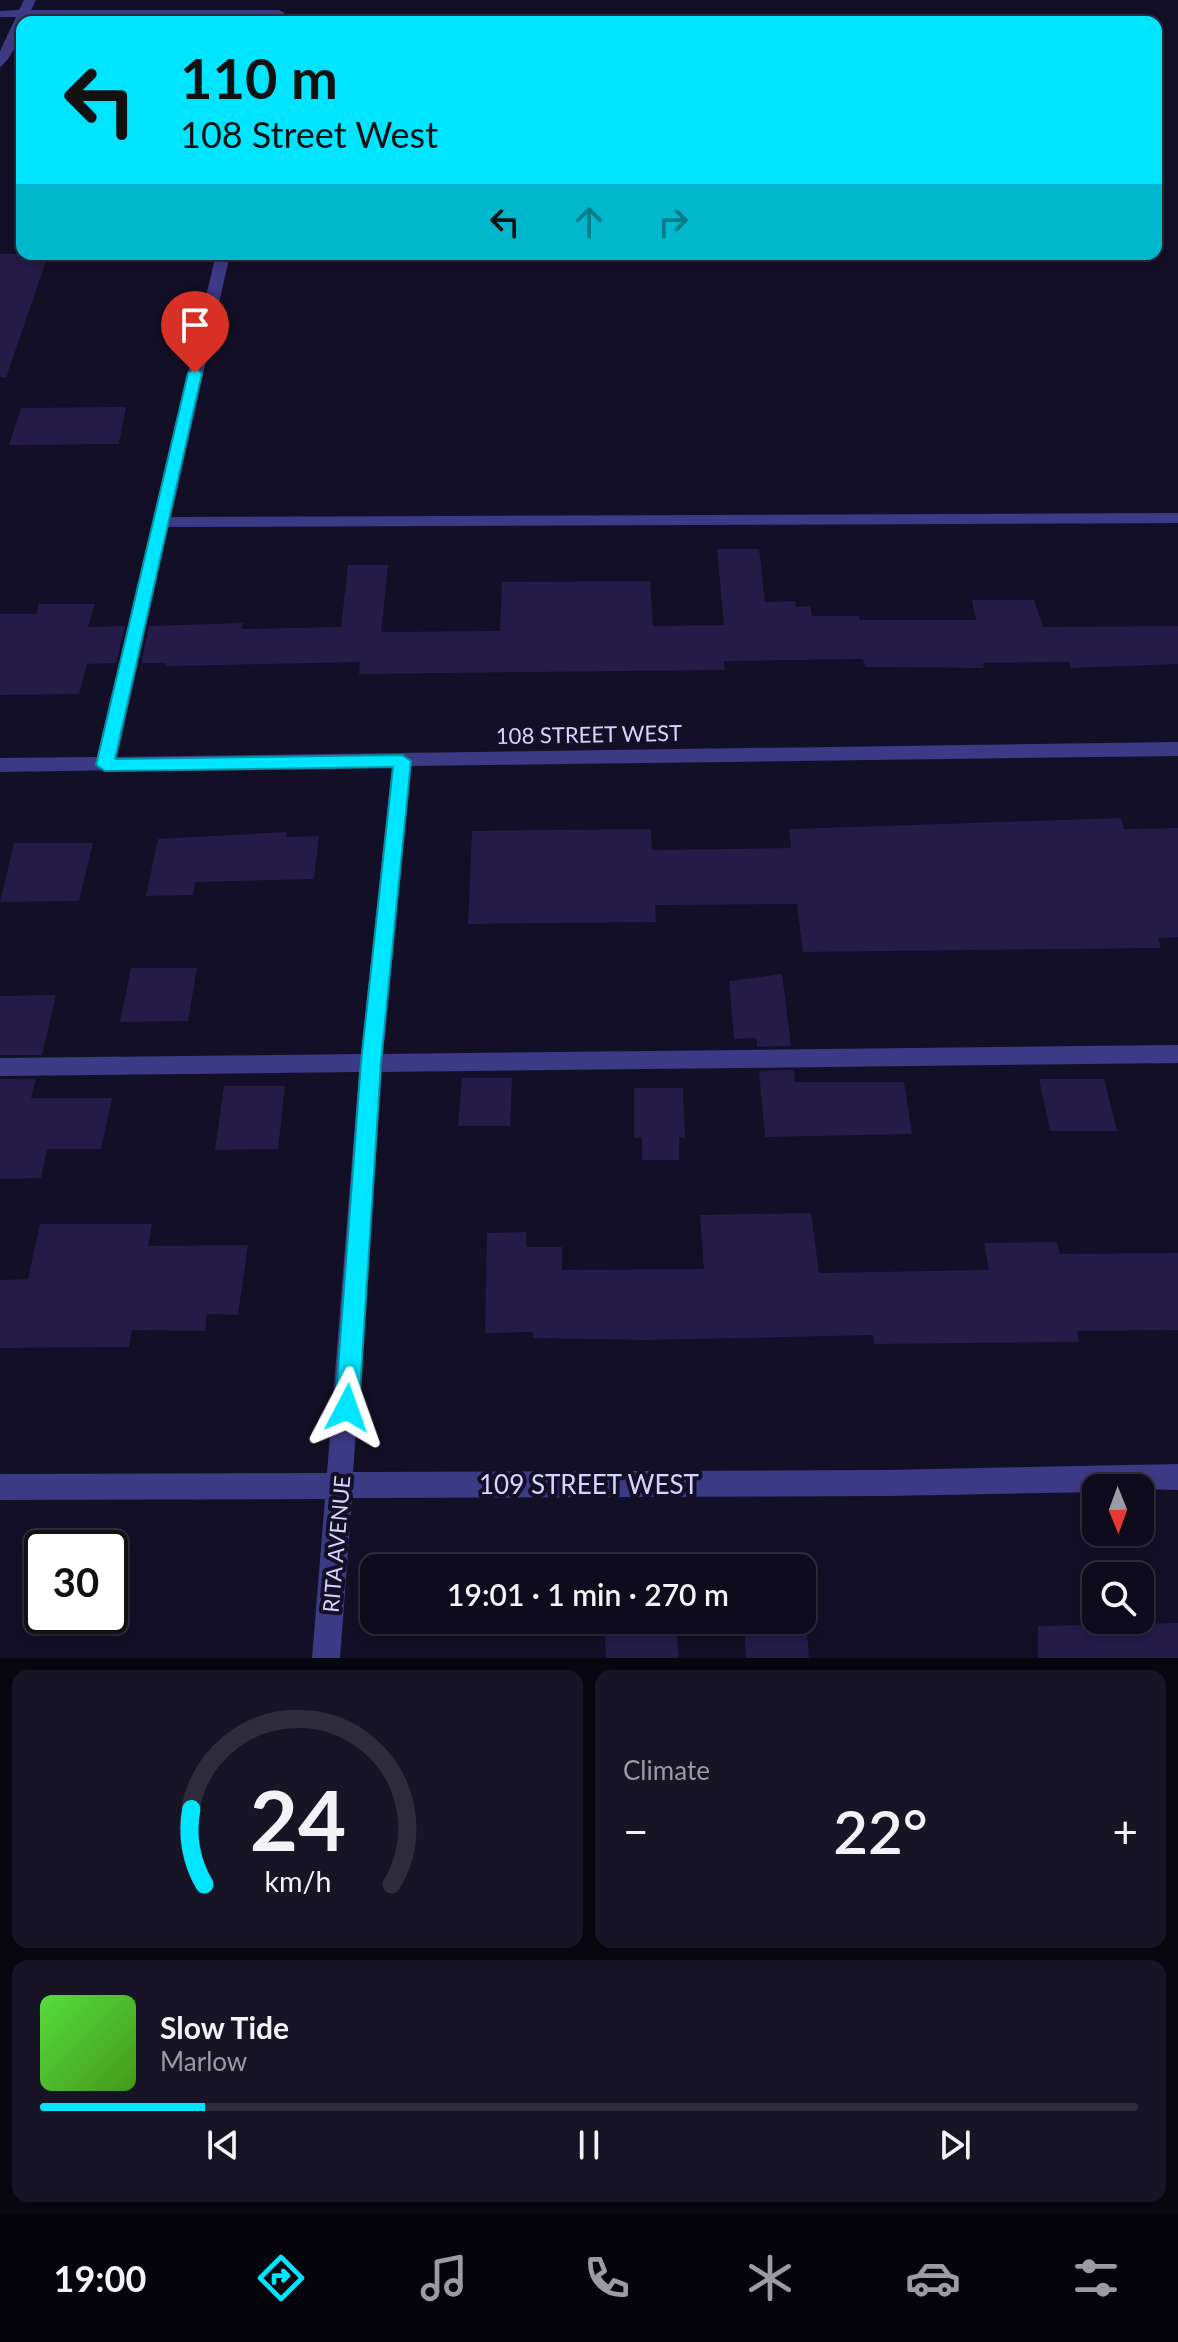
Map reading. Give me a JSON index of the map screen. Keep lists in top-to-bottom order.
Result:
{
  "streets": {
    "street": ["108 STREET WEST", "109 STREET WEST", "RITA AVENUE"]
  },
  "crossings": [
    ["108 STREET WEST", "RITA AVENUE"],
    ["109 STREET WEST", "RITA AVENUE"]
  ],
  "north": "bottom",
  "page": {
    "turn": ["110 m", "108 Street West"],
    "limit": "30",
    "trip": "19:01 · 1 min · 270 m",
    "tile": "Climate",
    "heat": ["−", "22°", "+"],
    "song": ["Slow Tide", "Marlow"],
    "tabs": "19:00",
    "gauge": ["24", "km/h"]
  }
}
